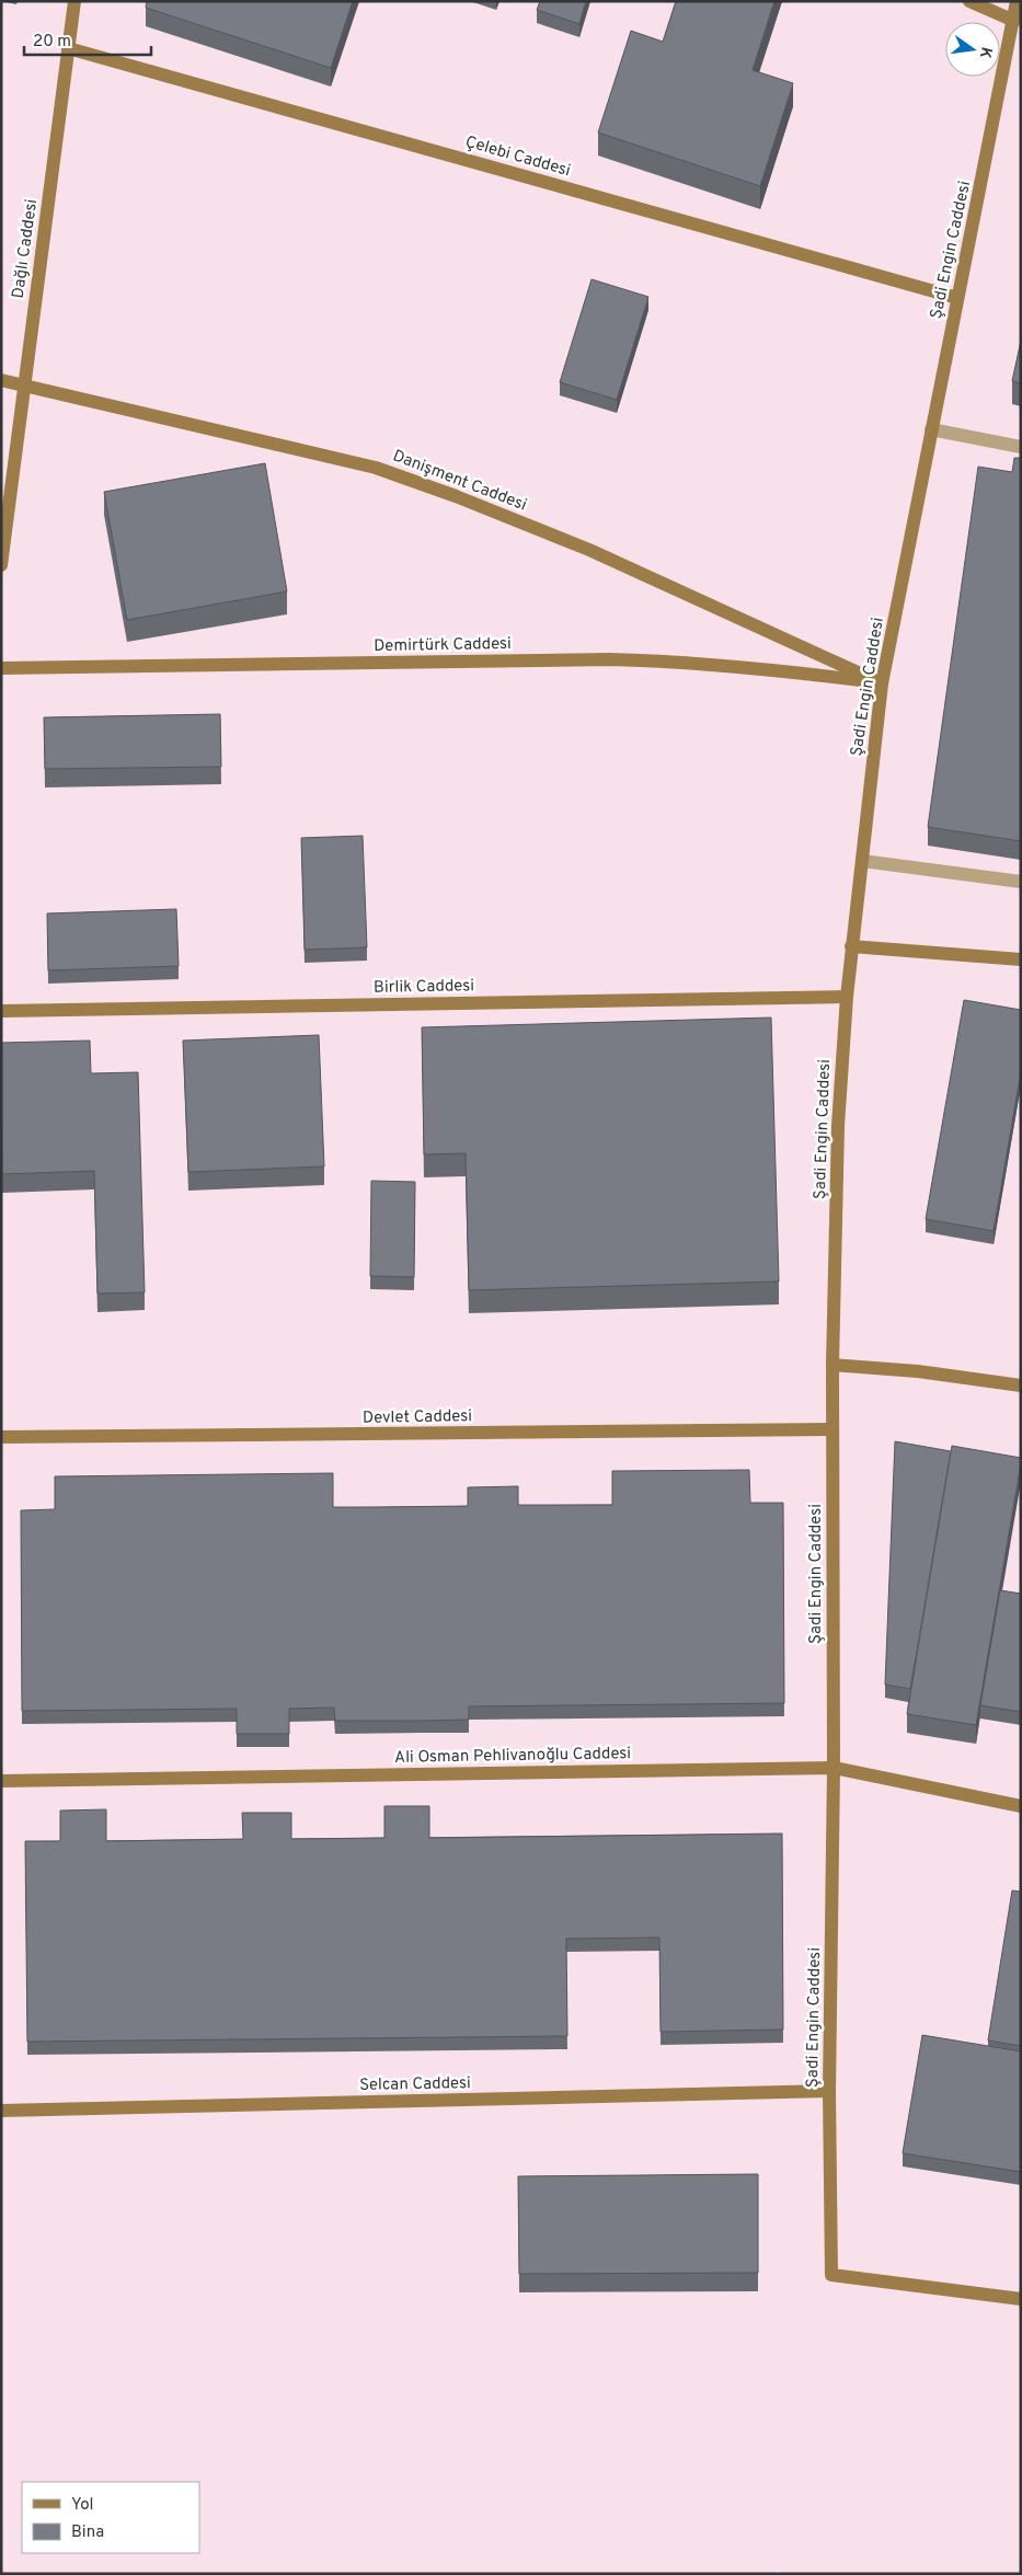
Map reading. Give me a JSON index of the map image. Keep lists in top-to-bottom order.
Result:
{
  "streets": {
    "street": [
      "Çelebi Caddesi",
      "Dağlı Caddesi",
      "Şadi Engin Caddesi",
      "Danişment Caddesi",
      "Demirtürk Caddesi",
      "Birlik Caddesi",
      "Devlet Caddesi",
      "Ali Osman Pehlivanoğlu Caddesi",
      "Selcan Caddesi"
    ]
  },
  "crossings": [
    ["Çelebi Caddesi", "Dağlı Caddesi"],
    ["Çelebi Caddesi", "Şadi Engin Caddesi"],
    ["Dağlı Caddesi", "Danişment Caddesi"],
    ["Şadi Engin Caddesi", "Danişment Caddesi"],
    ["Şadi Engin Caddesi", "Demirtürk Caddesi"],
    ["Şadi Engin Caddesi", "Birlik Caddesi"],
    ["Şadi Engin Caddesi", "Devlet Caddesi"],
    ["Şadi Engin Caddesi", "Ali Osman Pehlivanoğlu Caddesi"],
    ["Şadi Engin Caddesi", "Selcan Caddesi"],
    ["Danişment Caddesi", "Demirtürk Caddesi"]
  ],
  "legend": ["Yol", "Bina"],
  "scale_bar": "20 m",
  "north": "right"
}
